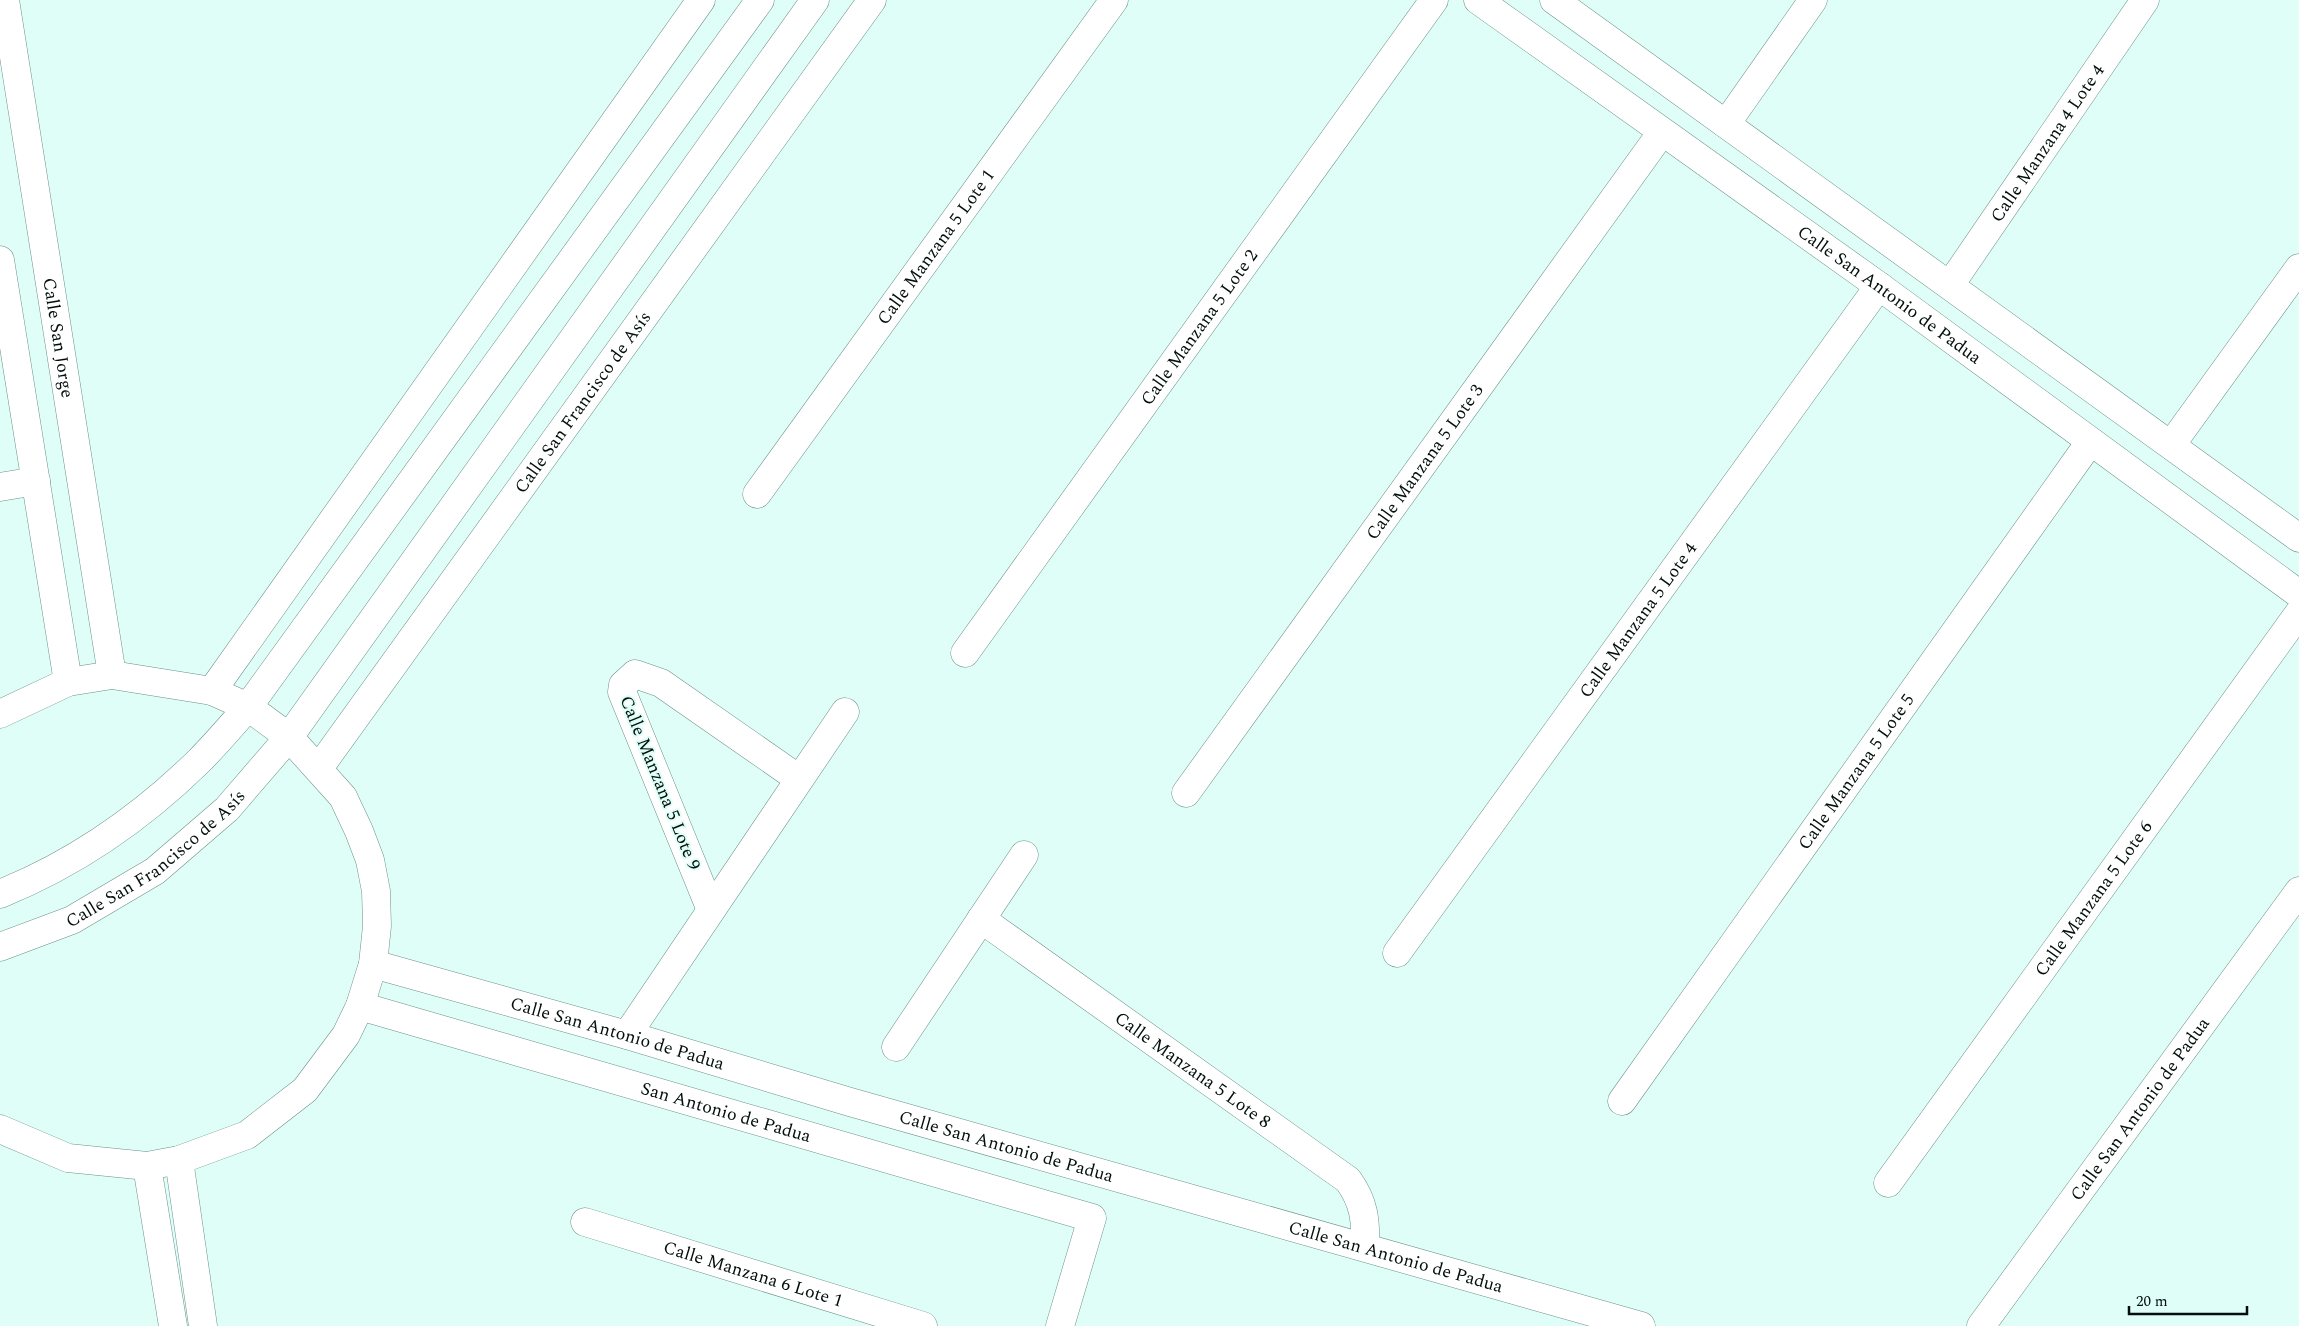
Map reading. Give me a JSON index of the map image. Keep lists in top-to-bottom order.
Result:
{
  "streets": {
    "street": [
      "Calle Manzana 4 Lote 4",
      "Calle Manzana 5 Lote 1",
      "Calle San Antonio de Padua",
      "Calle Manzana 5 Lote 2",
      "Calle San Jorge",
      "Calle San Francisco de Asís",
      "Calle Manzana 5 Lote 3",
      "Calle Manzana 5 Lote 4",
      "Calle Manzana 5 Lote 5",
      "Calle Manzana 5 Lote 9",
      "Calle Manzana 5 Lote 6",
      "Calle Manzana 5 Lote 8",
      "San Antonio de Padua",
      "Calle Manzana 6 Lote 1"
    ]
  },
  "crossings": [
    ["Calle San Antonio de Padua", "Calle Manzana 5 Lote 3"],
    ["Calle San Antonio de Padua", "Calle Manzana 5 Lote 4"],
    ["Calle San Antonio de Padua", "Calle Manzana 5 Lote 5"],
    ["Calle San Antonio de Padua", "Calle Manzana 5 Lote 8"]
  ],
  "scale_bar": "20 m"
}
